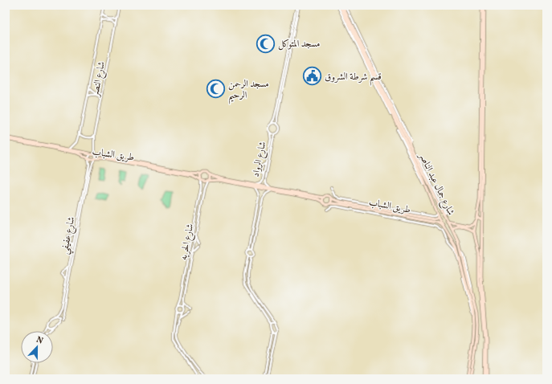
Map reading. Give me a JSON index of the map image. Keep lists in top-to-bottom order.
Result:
{
  "streets": {
    "main road": ["طريق الشباب", "شارع جمال عبد الناصر"],
    "street": [
      "شارع النصر",
      "شارع الرواد",
      "شارع عفيفي",
      "شارع الحريه"
    ]
  },
  "crossings": [
    ["شارع النصر", "طريق الشباب"],
    ["شارع النصر", "شارع عفيفي"],
    ["طريق الشباب", "شارع جمال عبد الناصر"],
    ["طريق الشباب", "شارع عفيفي"],
    ["طريق الشباب", "شارع الحريه"]
  ],
  "places": {
    "mosque": ["مسجد المتوكل", "مسجد الرحمن الرحيم"],
    "public building": ["قسم شرطة الشروق"]
  },
  "north": "top"
}
